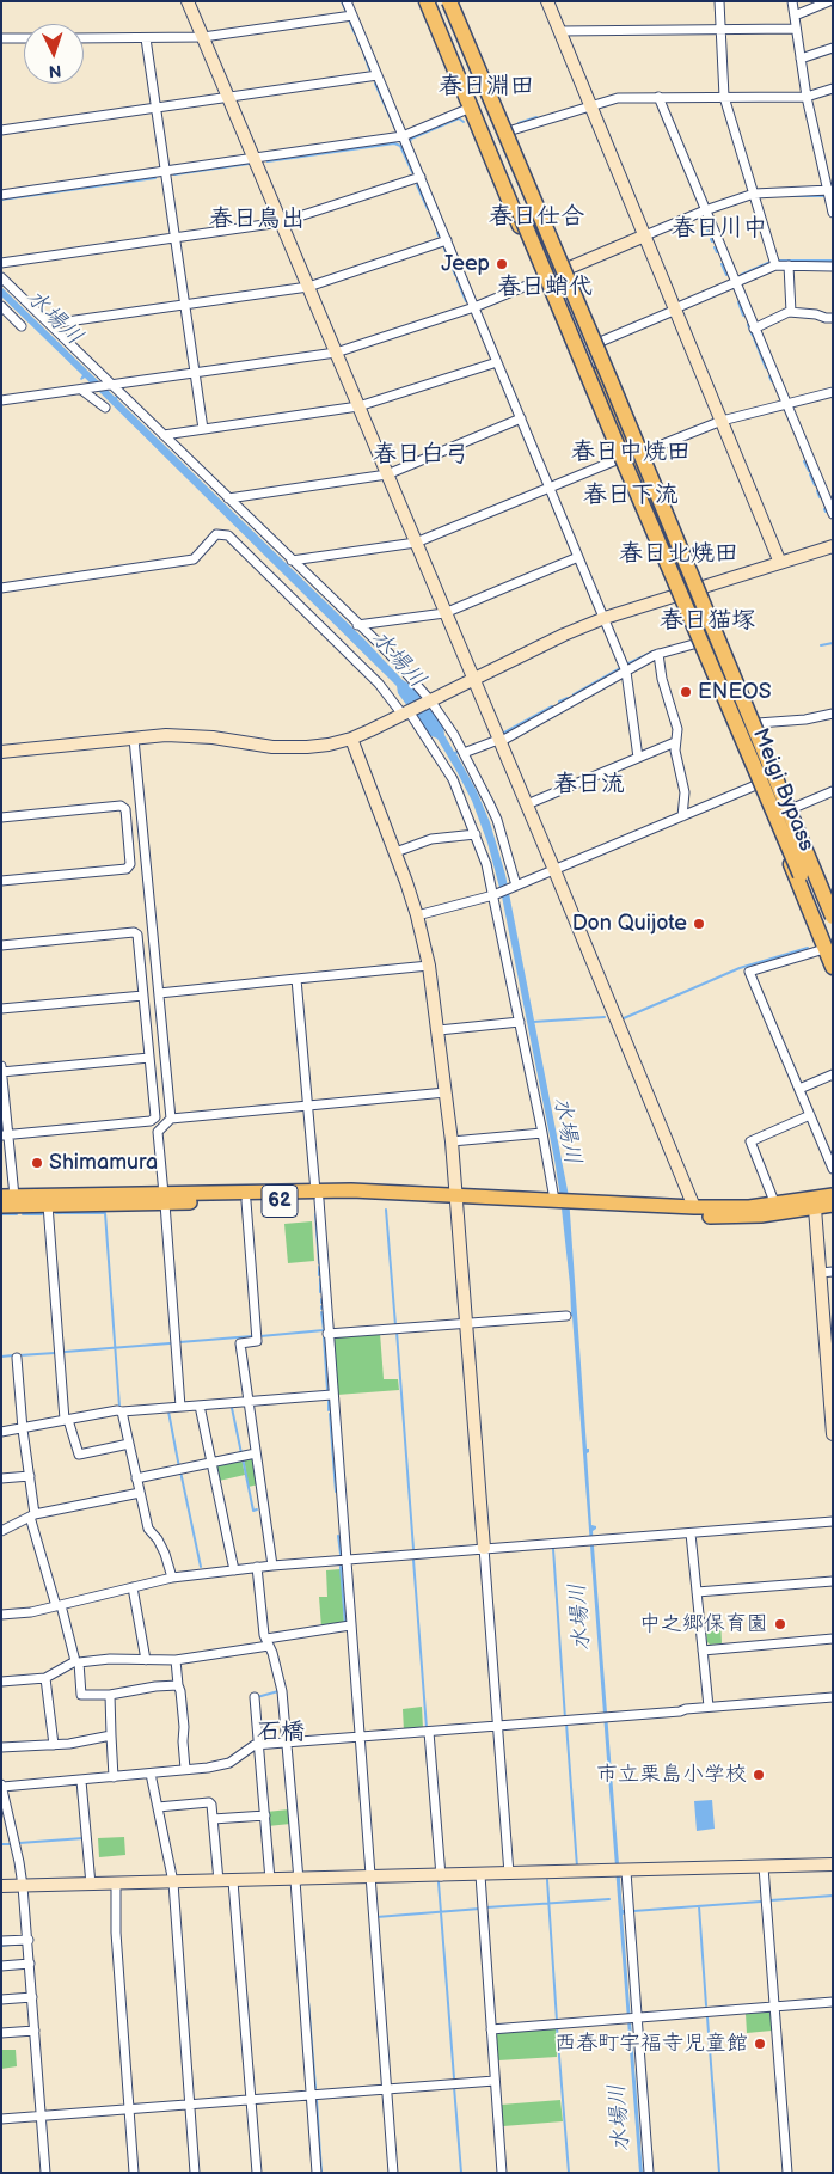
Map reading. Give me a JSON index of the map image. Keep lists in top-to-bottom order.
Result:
{
  "streets": {
    "highway": ["Meigi Bypass"],
    "main road": ["62"]
  },
  "districts": [
    "春日淵田",
    "春日仕合",
    "春日鳥出",
    "春日川中",
    "春日蛸代",
    "春日中焼田",
    "春日白弓",
    "春日下流",
    "春日北焼田",
    "春日猫塚",
    "春日流",
    "石橋"
  ],
  "water": ["水場川"],
  "places": [
    "Jeep",
    "ENEOS",
    "Don Quijote",
    "Shimamura",
    "中之郷保育園",
    "市立栗島小学校",
    "西春町宇福寺児童館"
  ],
  "north": "bottom"
}
